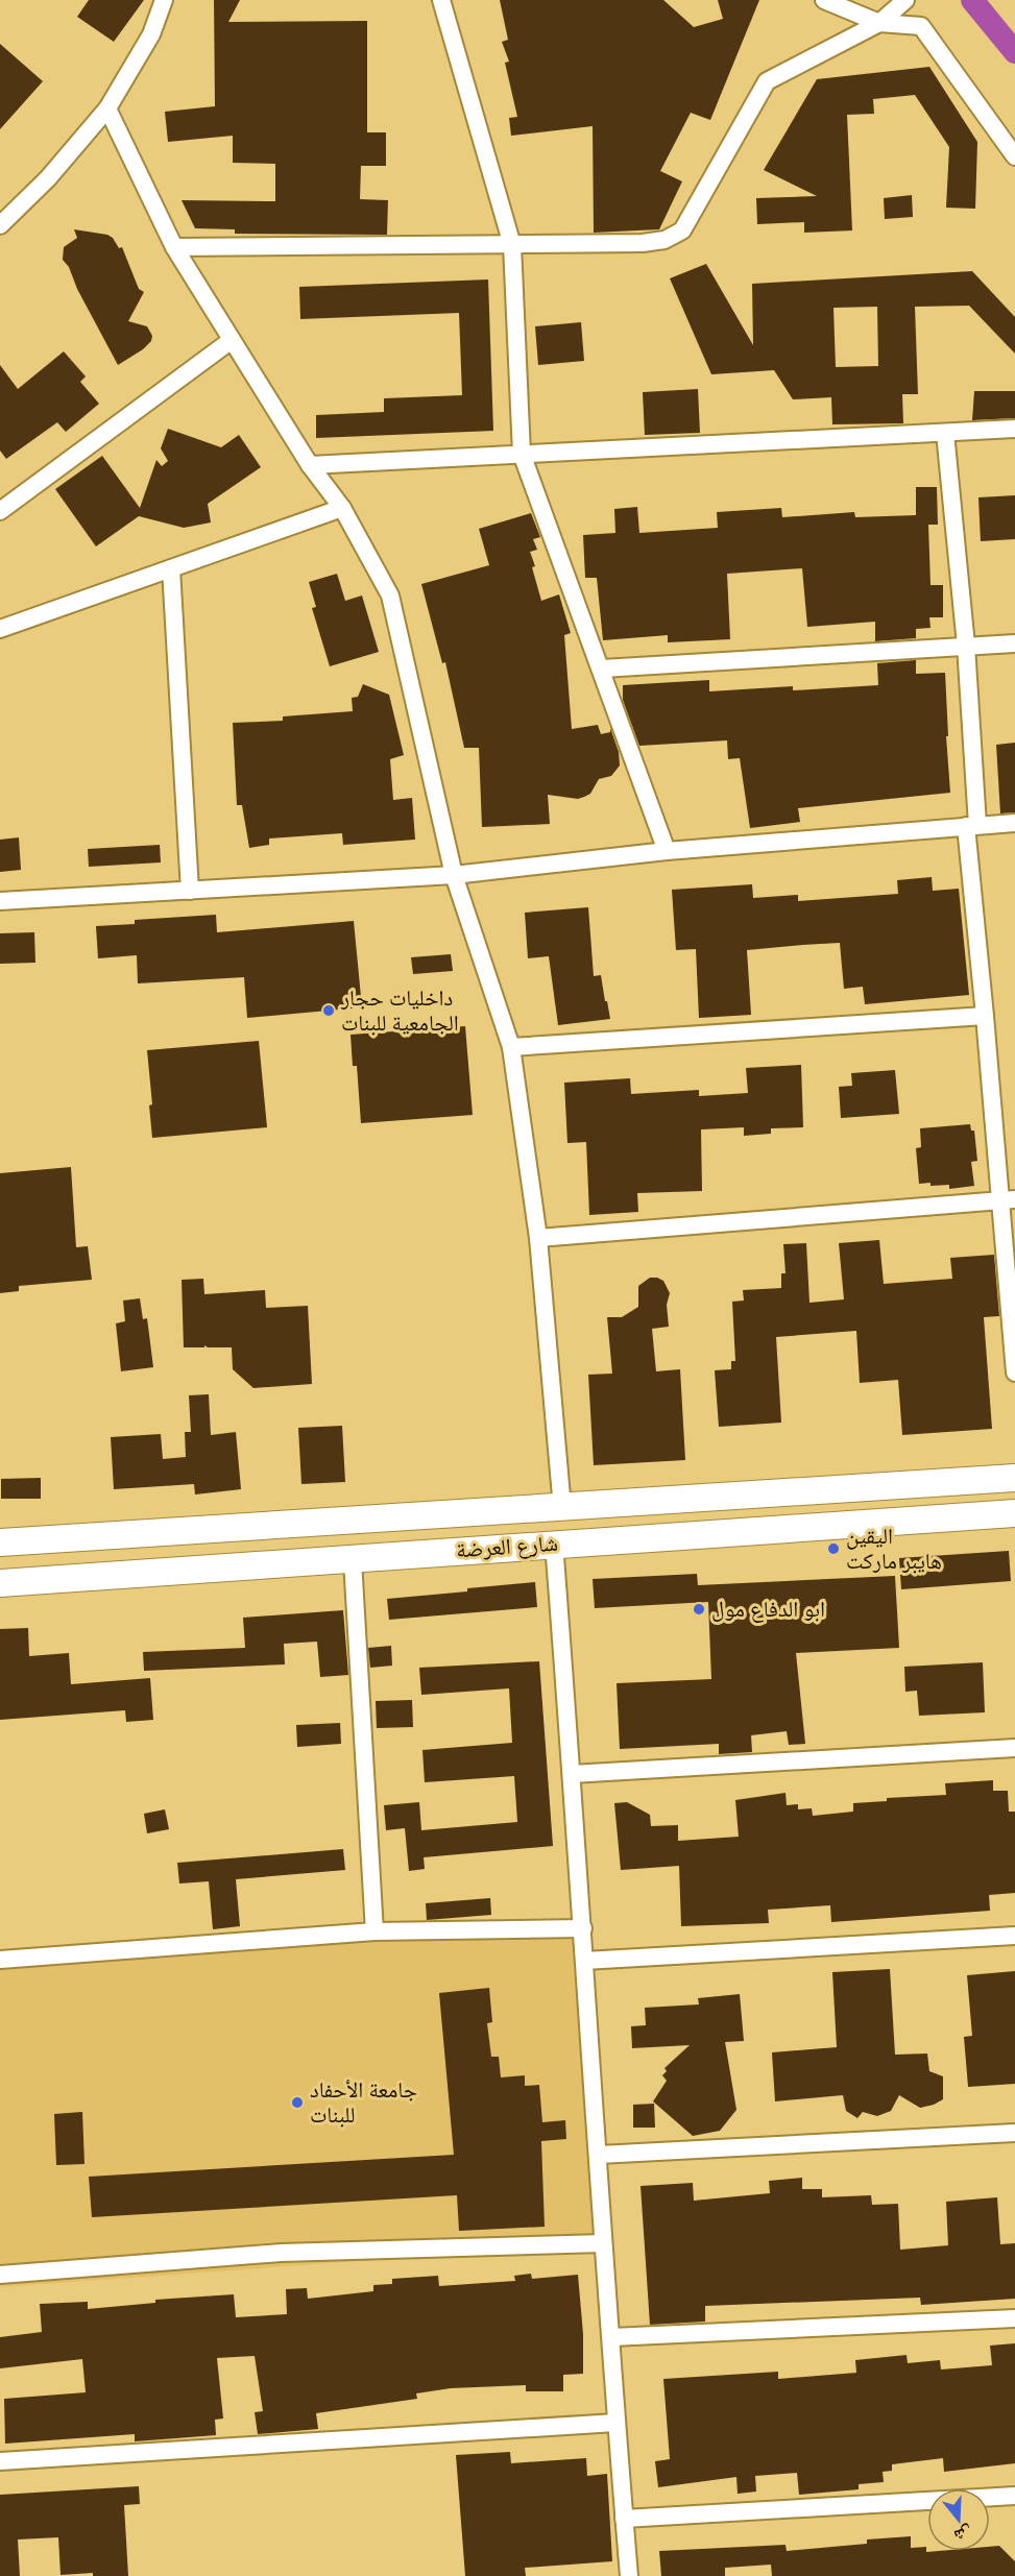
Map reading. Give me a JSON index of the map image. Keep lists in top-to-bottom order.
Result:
{
  "streets": {
    "main road": ["شارع العرضة"]
  },
  "places": [
    "داخليات حجار الجامعية للبنات",
    "اليقين هايبر ماركت",
    "ابو الدفاع مول",
    "جامعة الأحفاد للبنات"
  ],
  "north": "bottom"
}
